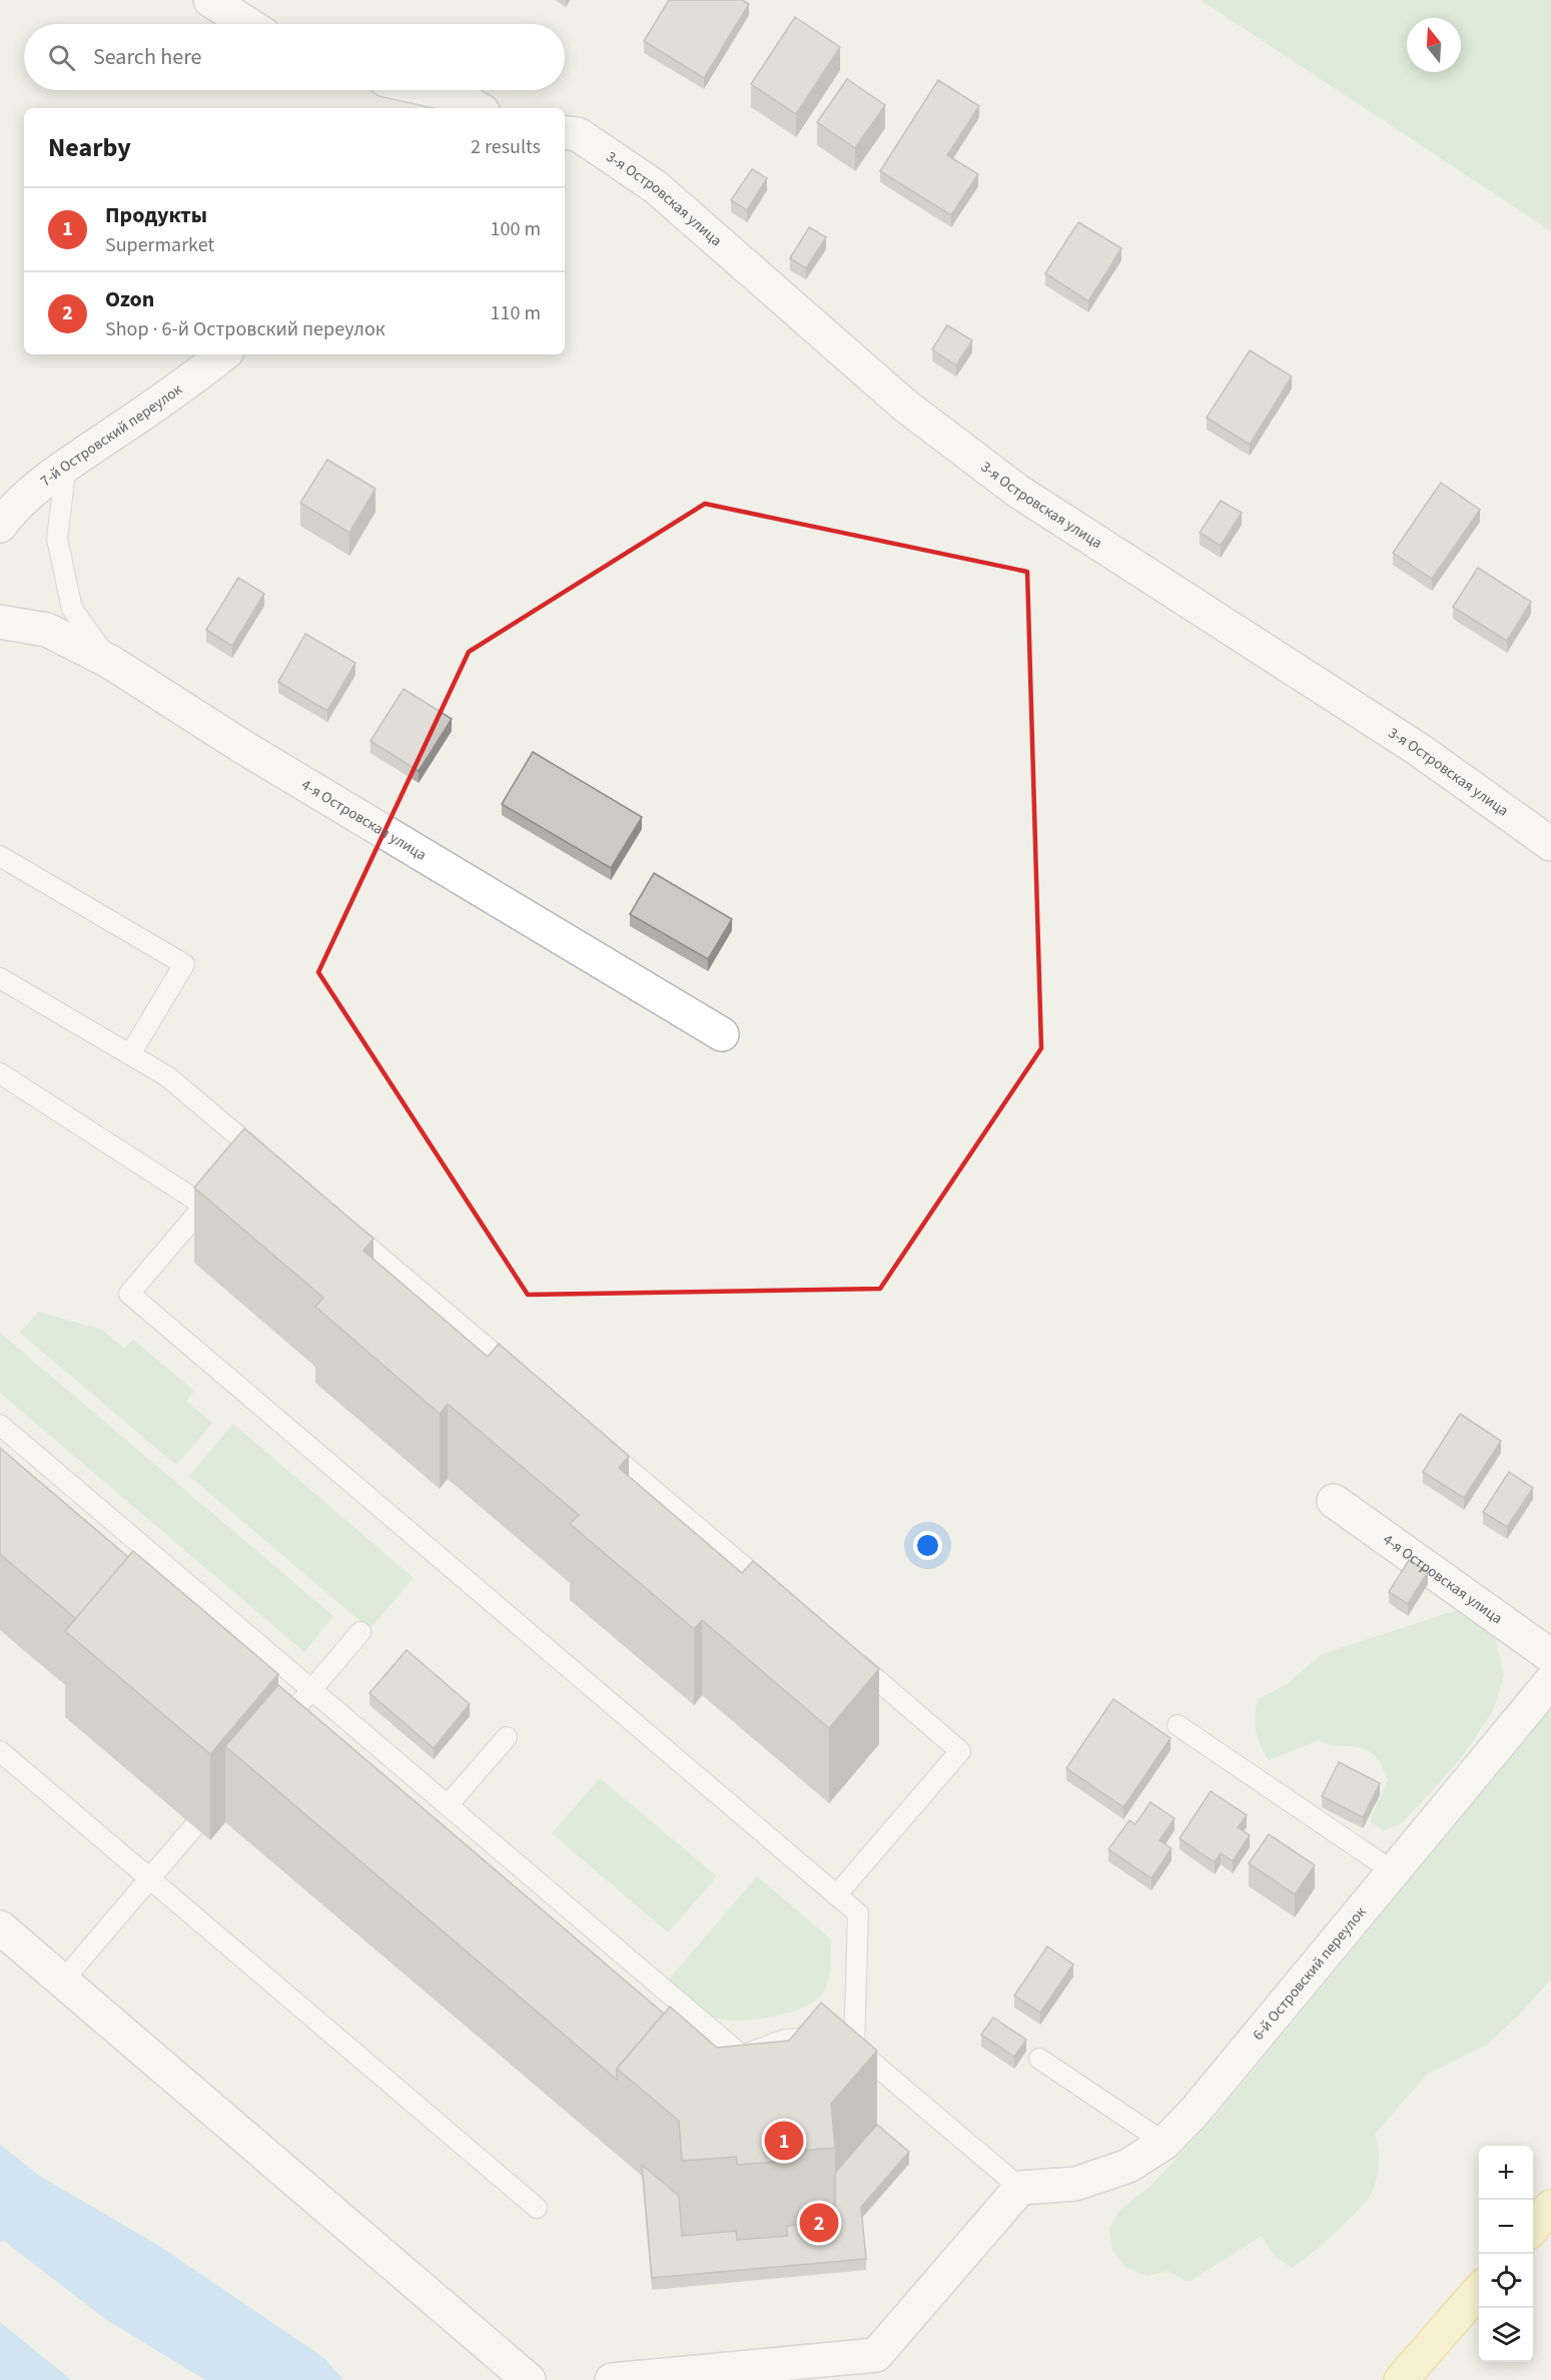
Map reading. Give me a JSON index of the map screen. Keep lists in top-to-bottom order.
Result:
{
  "streets": {
    "street": [
      "3-я Островская улица",
      "7-й Островский переулок",
      "4-я Островская улица",
      "6-й Островский переулок"
    ]
  },
  "north": "top",
  "page": {
    "search": "Search here",
    "heading": ["Nearby", "2 results"],
    "list": [
      {
        "mark": "1",
        "name": "Продукты",
        "note": "Supermarket",
        "value": "100 m"
      },
      {
        "mark": "2",
        "name": "Ozon",
        "note": "Shop · 6-й Островский переулок",
        "value": "110 m"
      }
    ],
    "pins": ["1", "2"],
    "map_buttons": ["+", "−"]
  }
}
